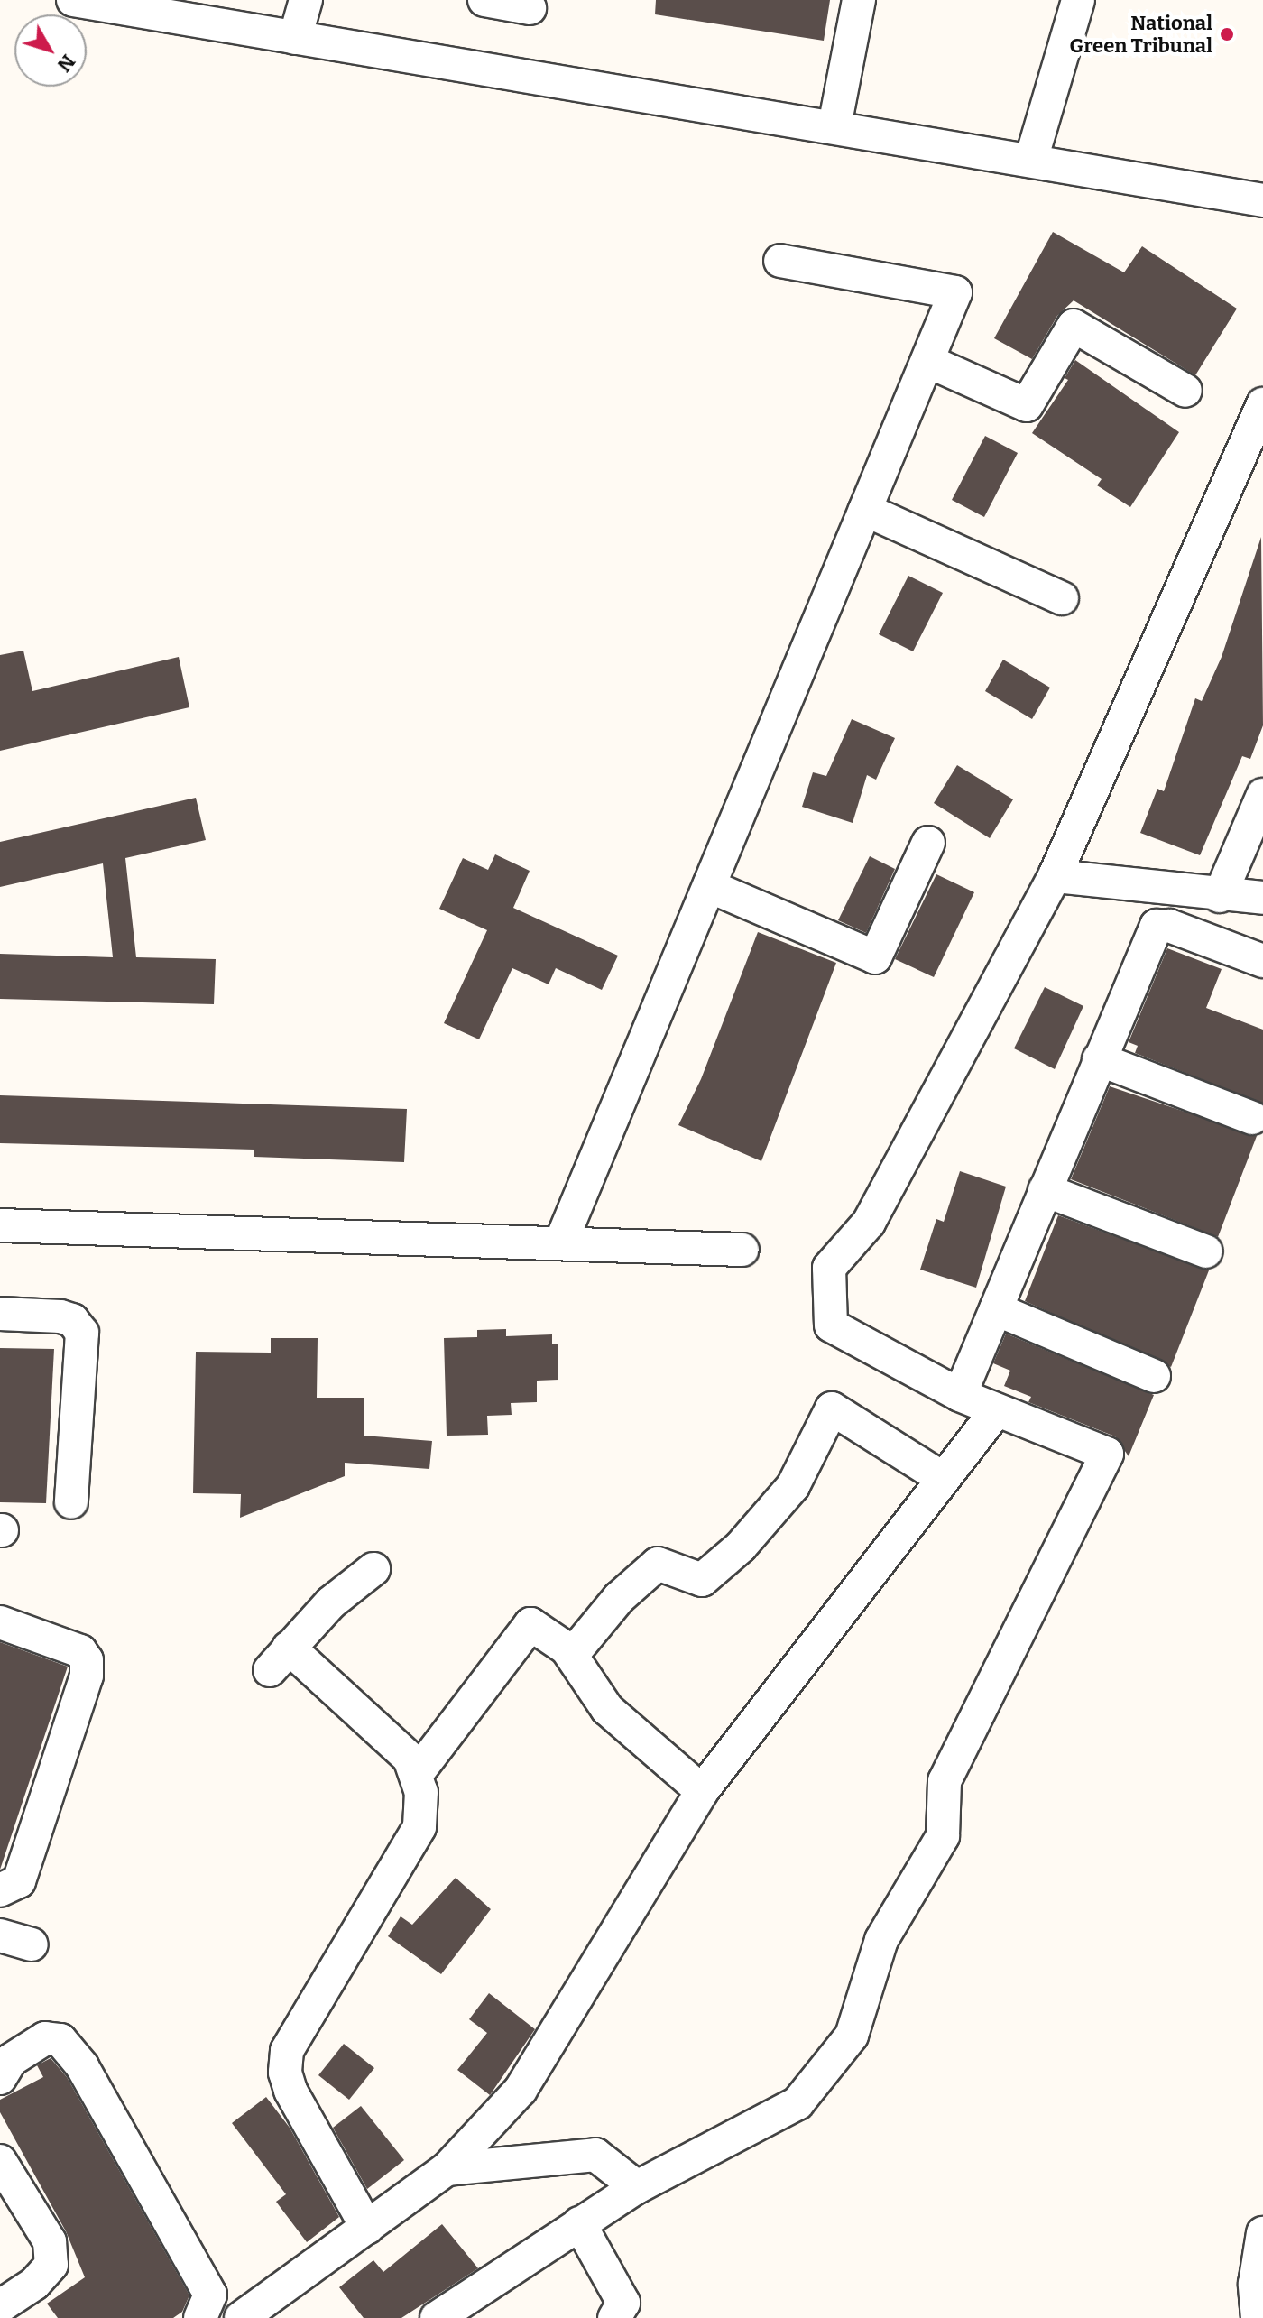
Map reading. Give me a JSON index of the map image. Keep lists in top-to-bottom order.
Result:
{
  "places": ["National Green Tribunal"],
  "north": "bottom right"
}
